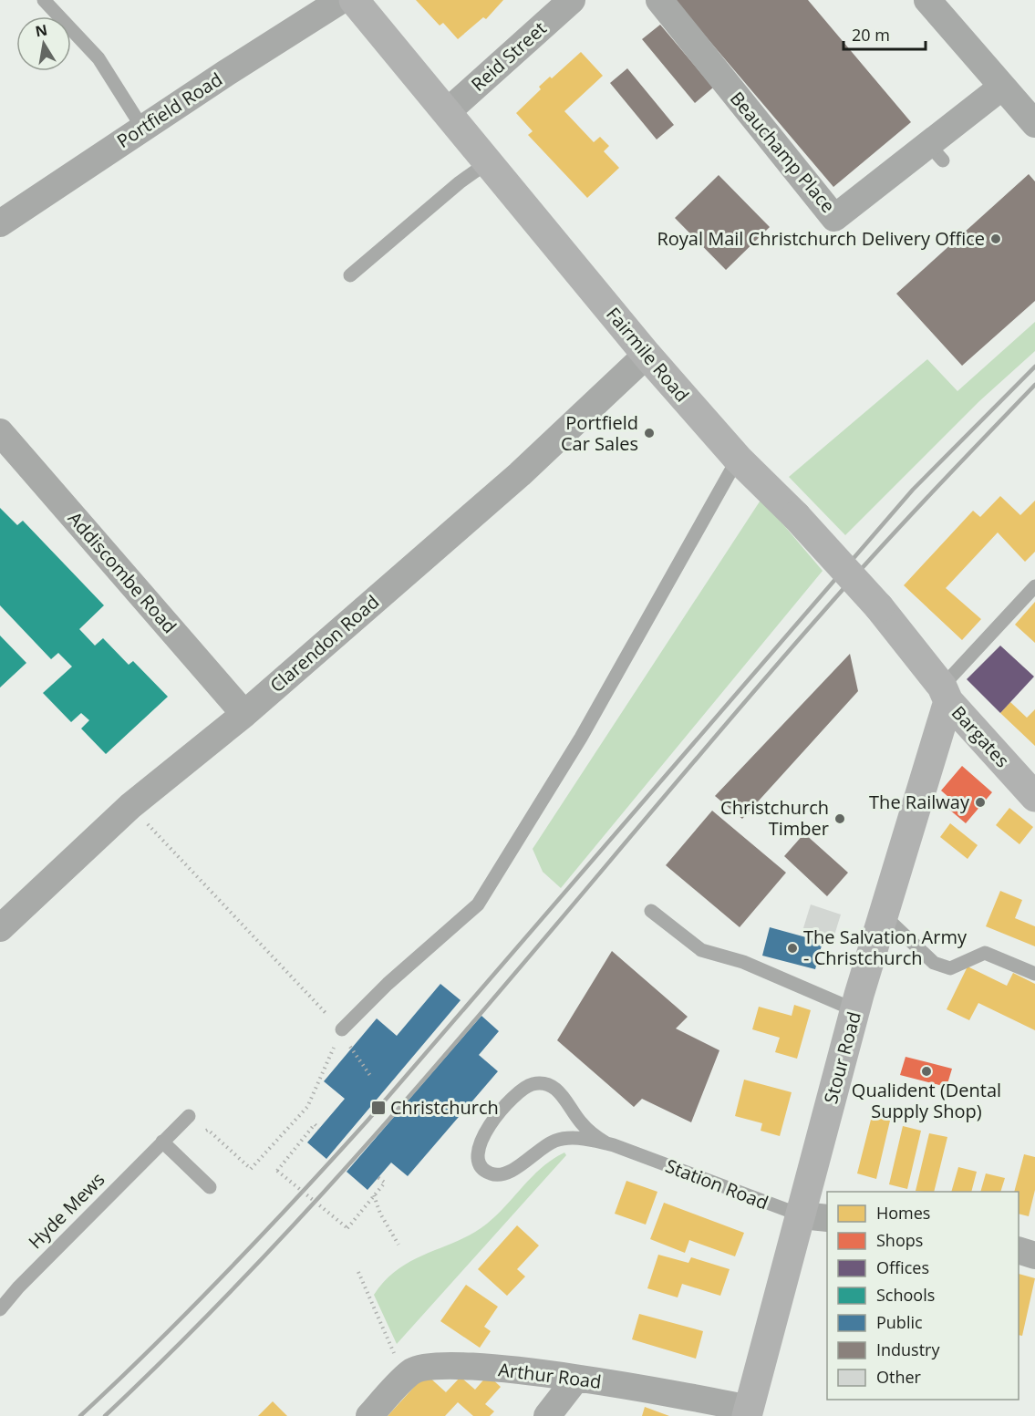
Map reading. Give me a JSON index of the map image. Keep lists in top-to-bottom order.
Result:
{
  "streets": {
    "main road": ["Fairmile Road", "Bargates", "Stour Road"],
    "street": [
      "Reid Street",
      "Portfield Road",
      "Beauchamp Place",
      "Addiscombe Road",
      "Clarendon Road",
      "Arthur Road"
    ],
    "lane": ["Station Road", "Hyde Mews"]
  },
  "crossings": [
    ["Reid Street", "Fairmile Road"],
    ["Fairmile Road", "Clarendon Road"],
    ["Fairmile Road", "Bargates"],
    ["Fairmile Road", "Stour Road"],
    ["Addiscombe Road", "Clarendon Road"],
    ["Bargates", "Stour Road"],
    ["Stour Road", "Station Road"],
    ["Stour Road", "Arthur Road"]
  ],
  "places": {
    "other": [
      "Royal Mail Christchurch Delivery Office",
      "Portfield Car Sales",
      "The Railway",
      "Christchurch Timber",
      "The Salvation Army - Christchurch",
      "Qualident (Dental Supply Shop)"
    ],
    "transit": ["Christchurch"]
  },
  "legend": [
    "Homes",
    "Shops",
    "Offices",
    "Schools",
    "Public",
    "Industry",
    "Other"
  ],
  "scale_bar": "20 m",
  "north": "top"
}
